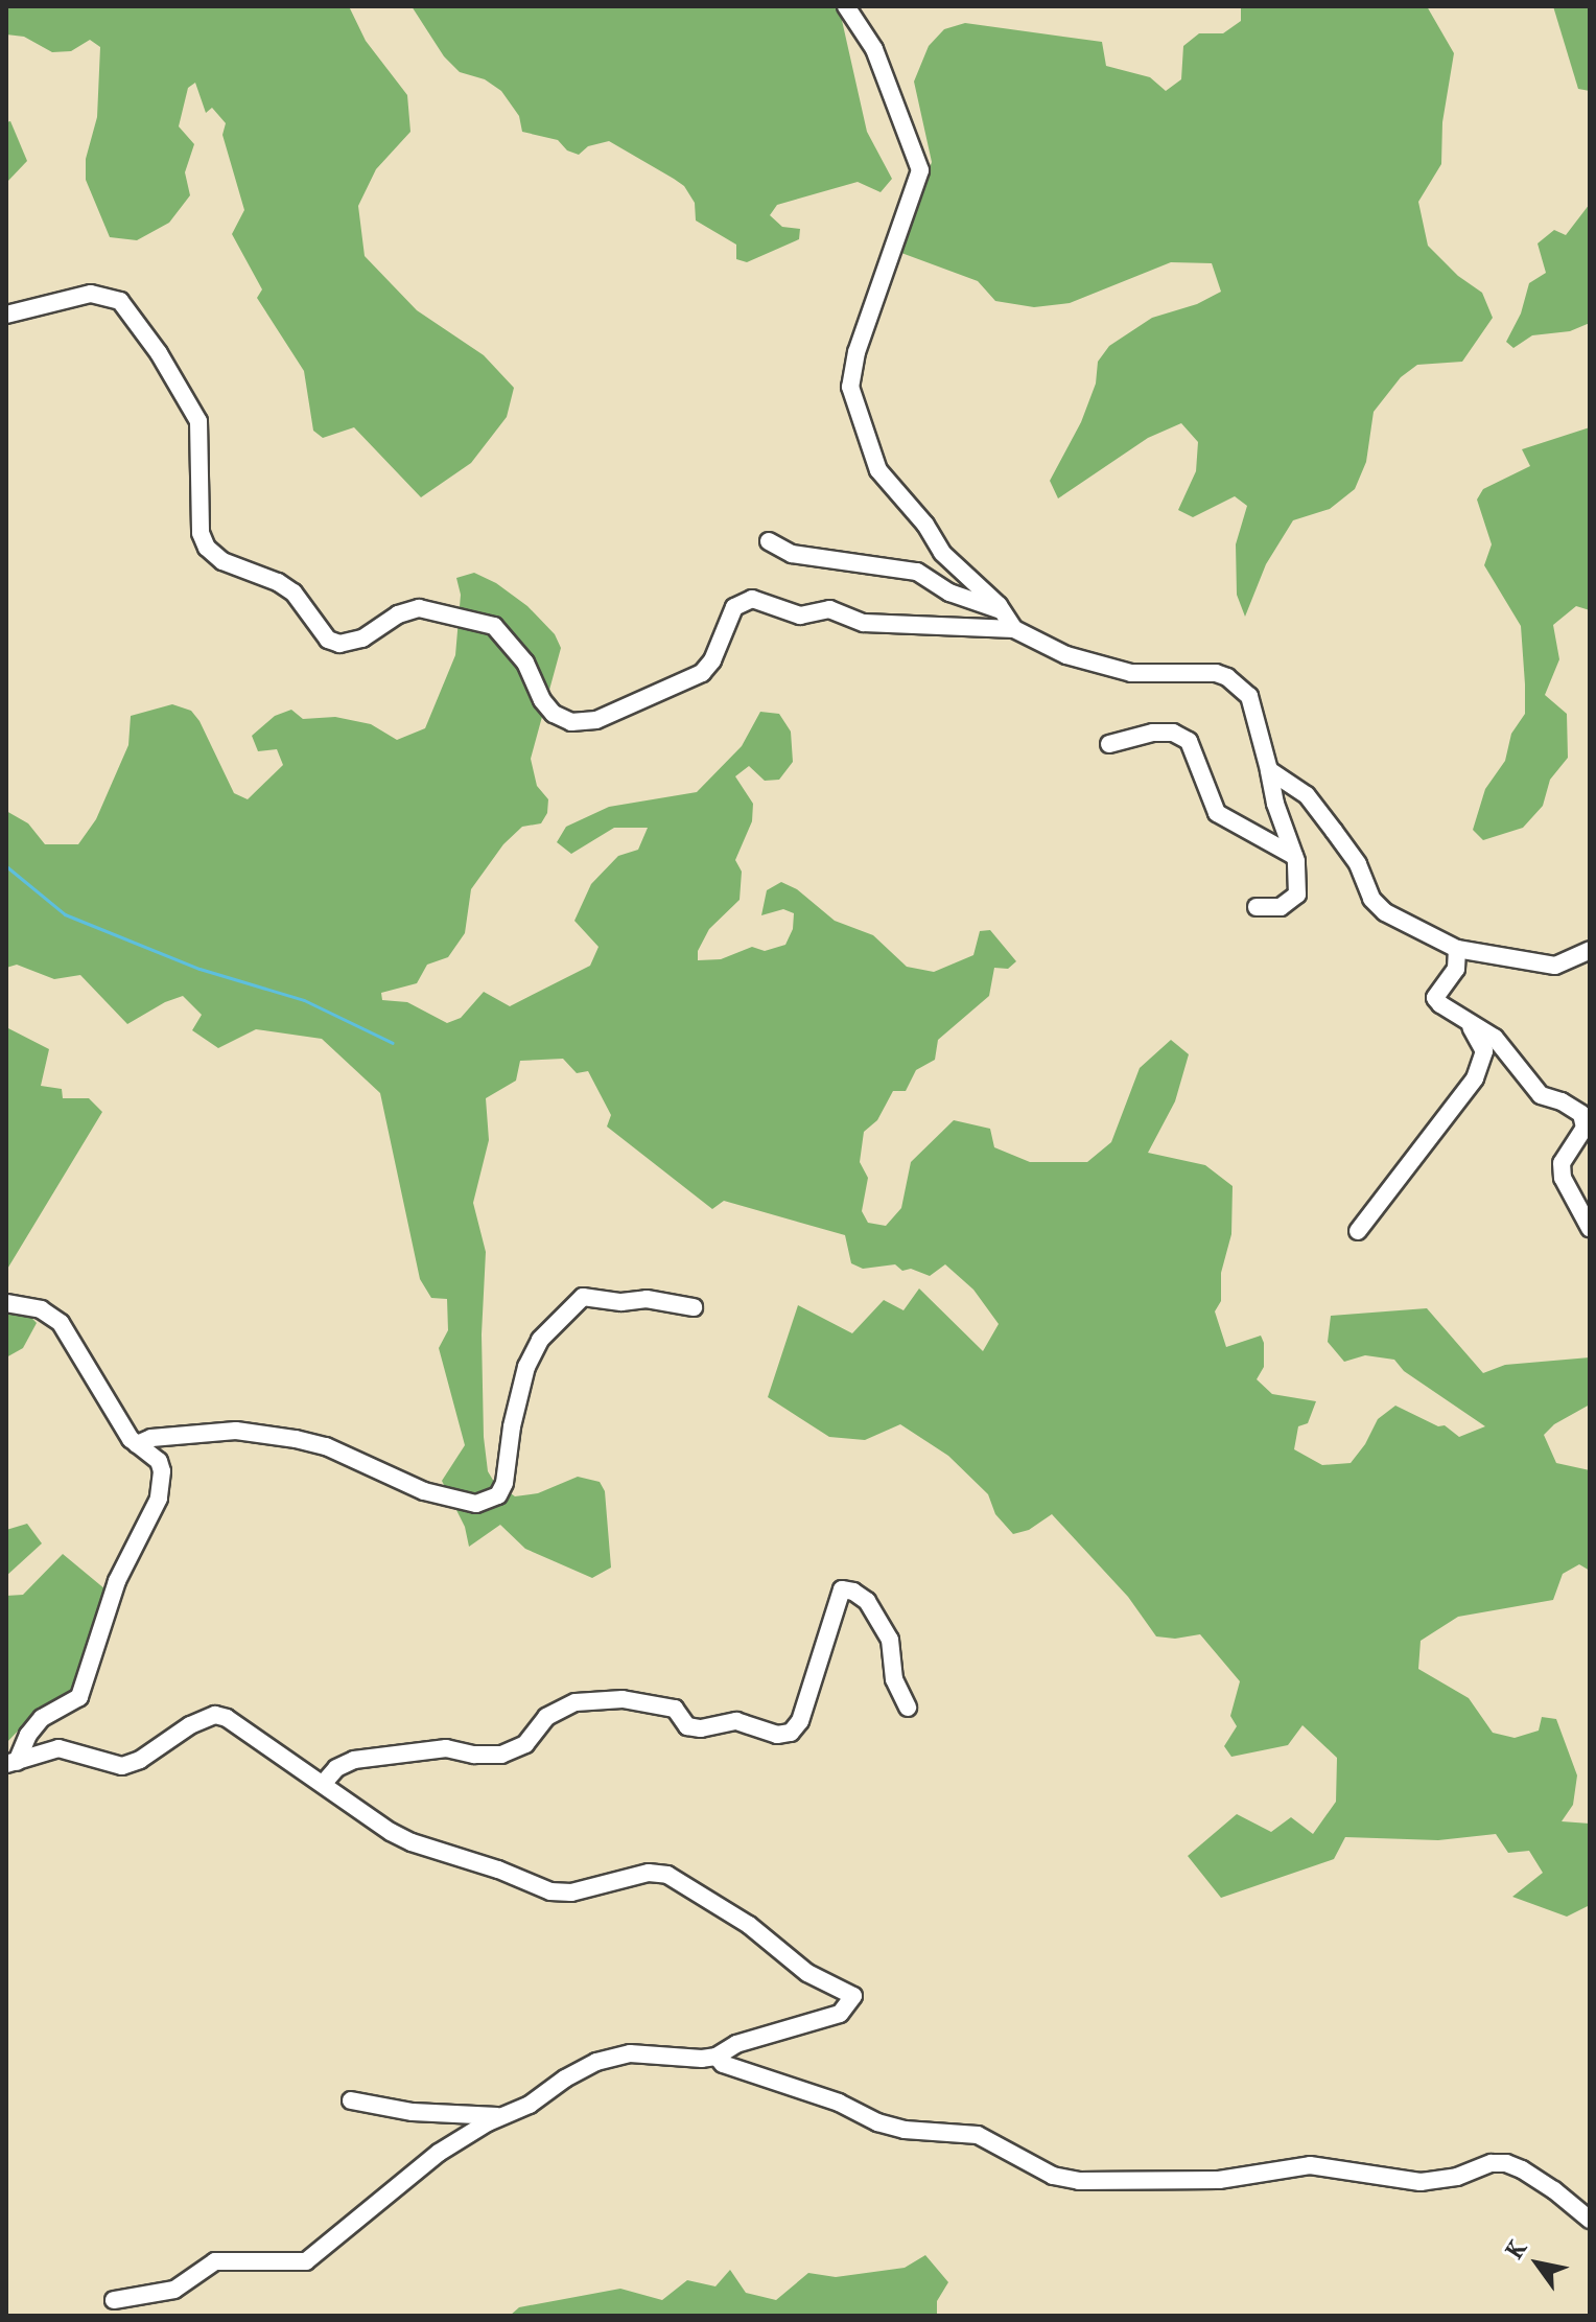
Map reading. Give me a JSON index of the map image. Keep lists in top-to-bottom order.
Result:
{
  "north": "top left"
}
